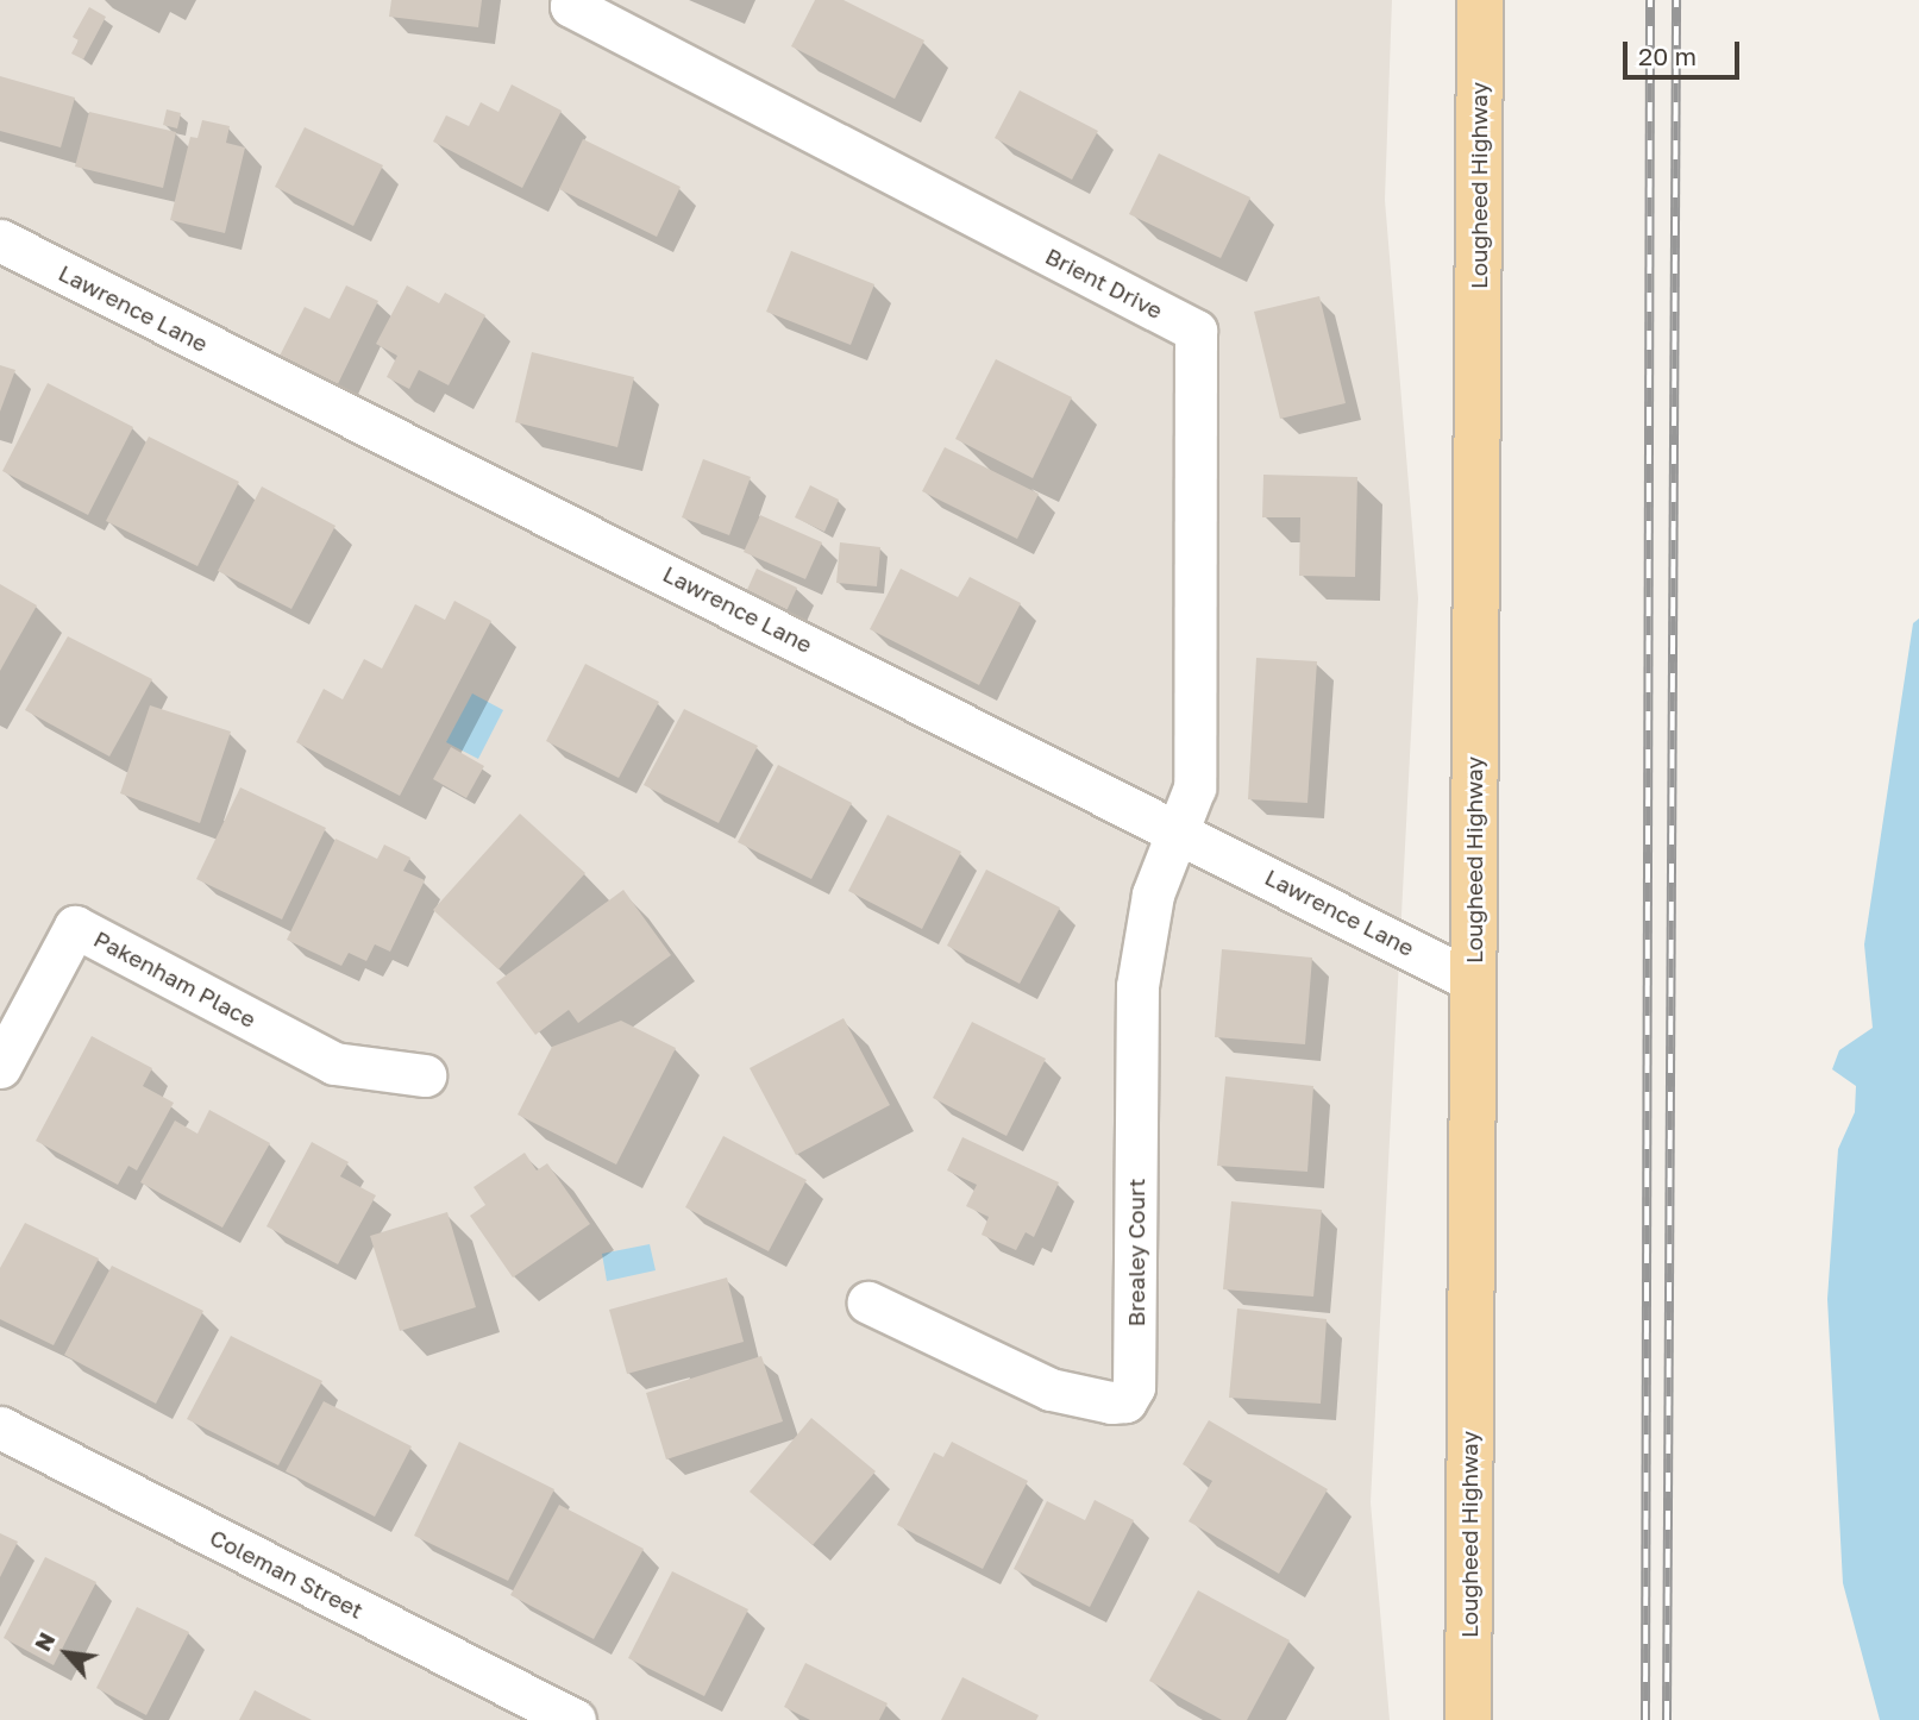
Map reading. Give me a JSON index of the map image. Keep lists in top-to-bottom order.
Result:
{
  "streets": {
    "main road": ["Lougheed Highway"],
    "street": [
      "Brient Drive",
      "Lawrence Lane",
      "Pakenham Place",
      "Brealey Court",
      "Coleman Street"
    ]
  },
  "crossings": [
    ["Lougheed Highway", "Lawrence Lane"],
    ["Brient Drive", "Lawrence Lane"],
    ["Brient Drive", "Brealey Court"],
    ["Lawrence Lane", "Brealey Court"]
  ],
  "scale_bar": "20 m",
  "north": "top left"
}
